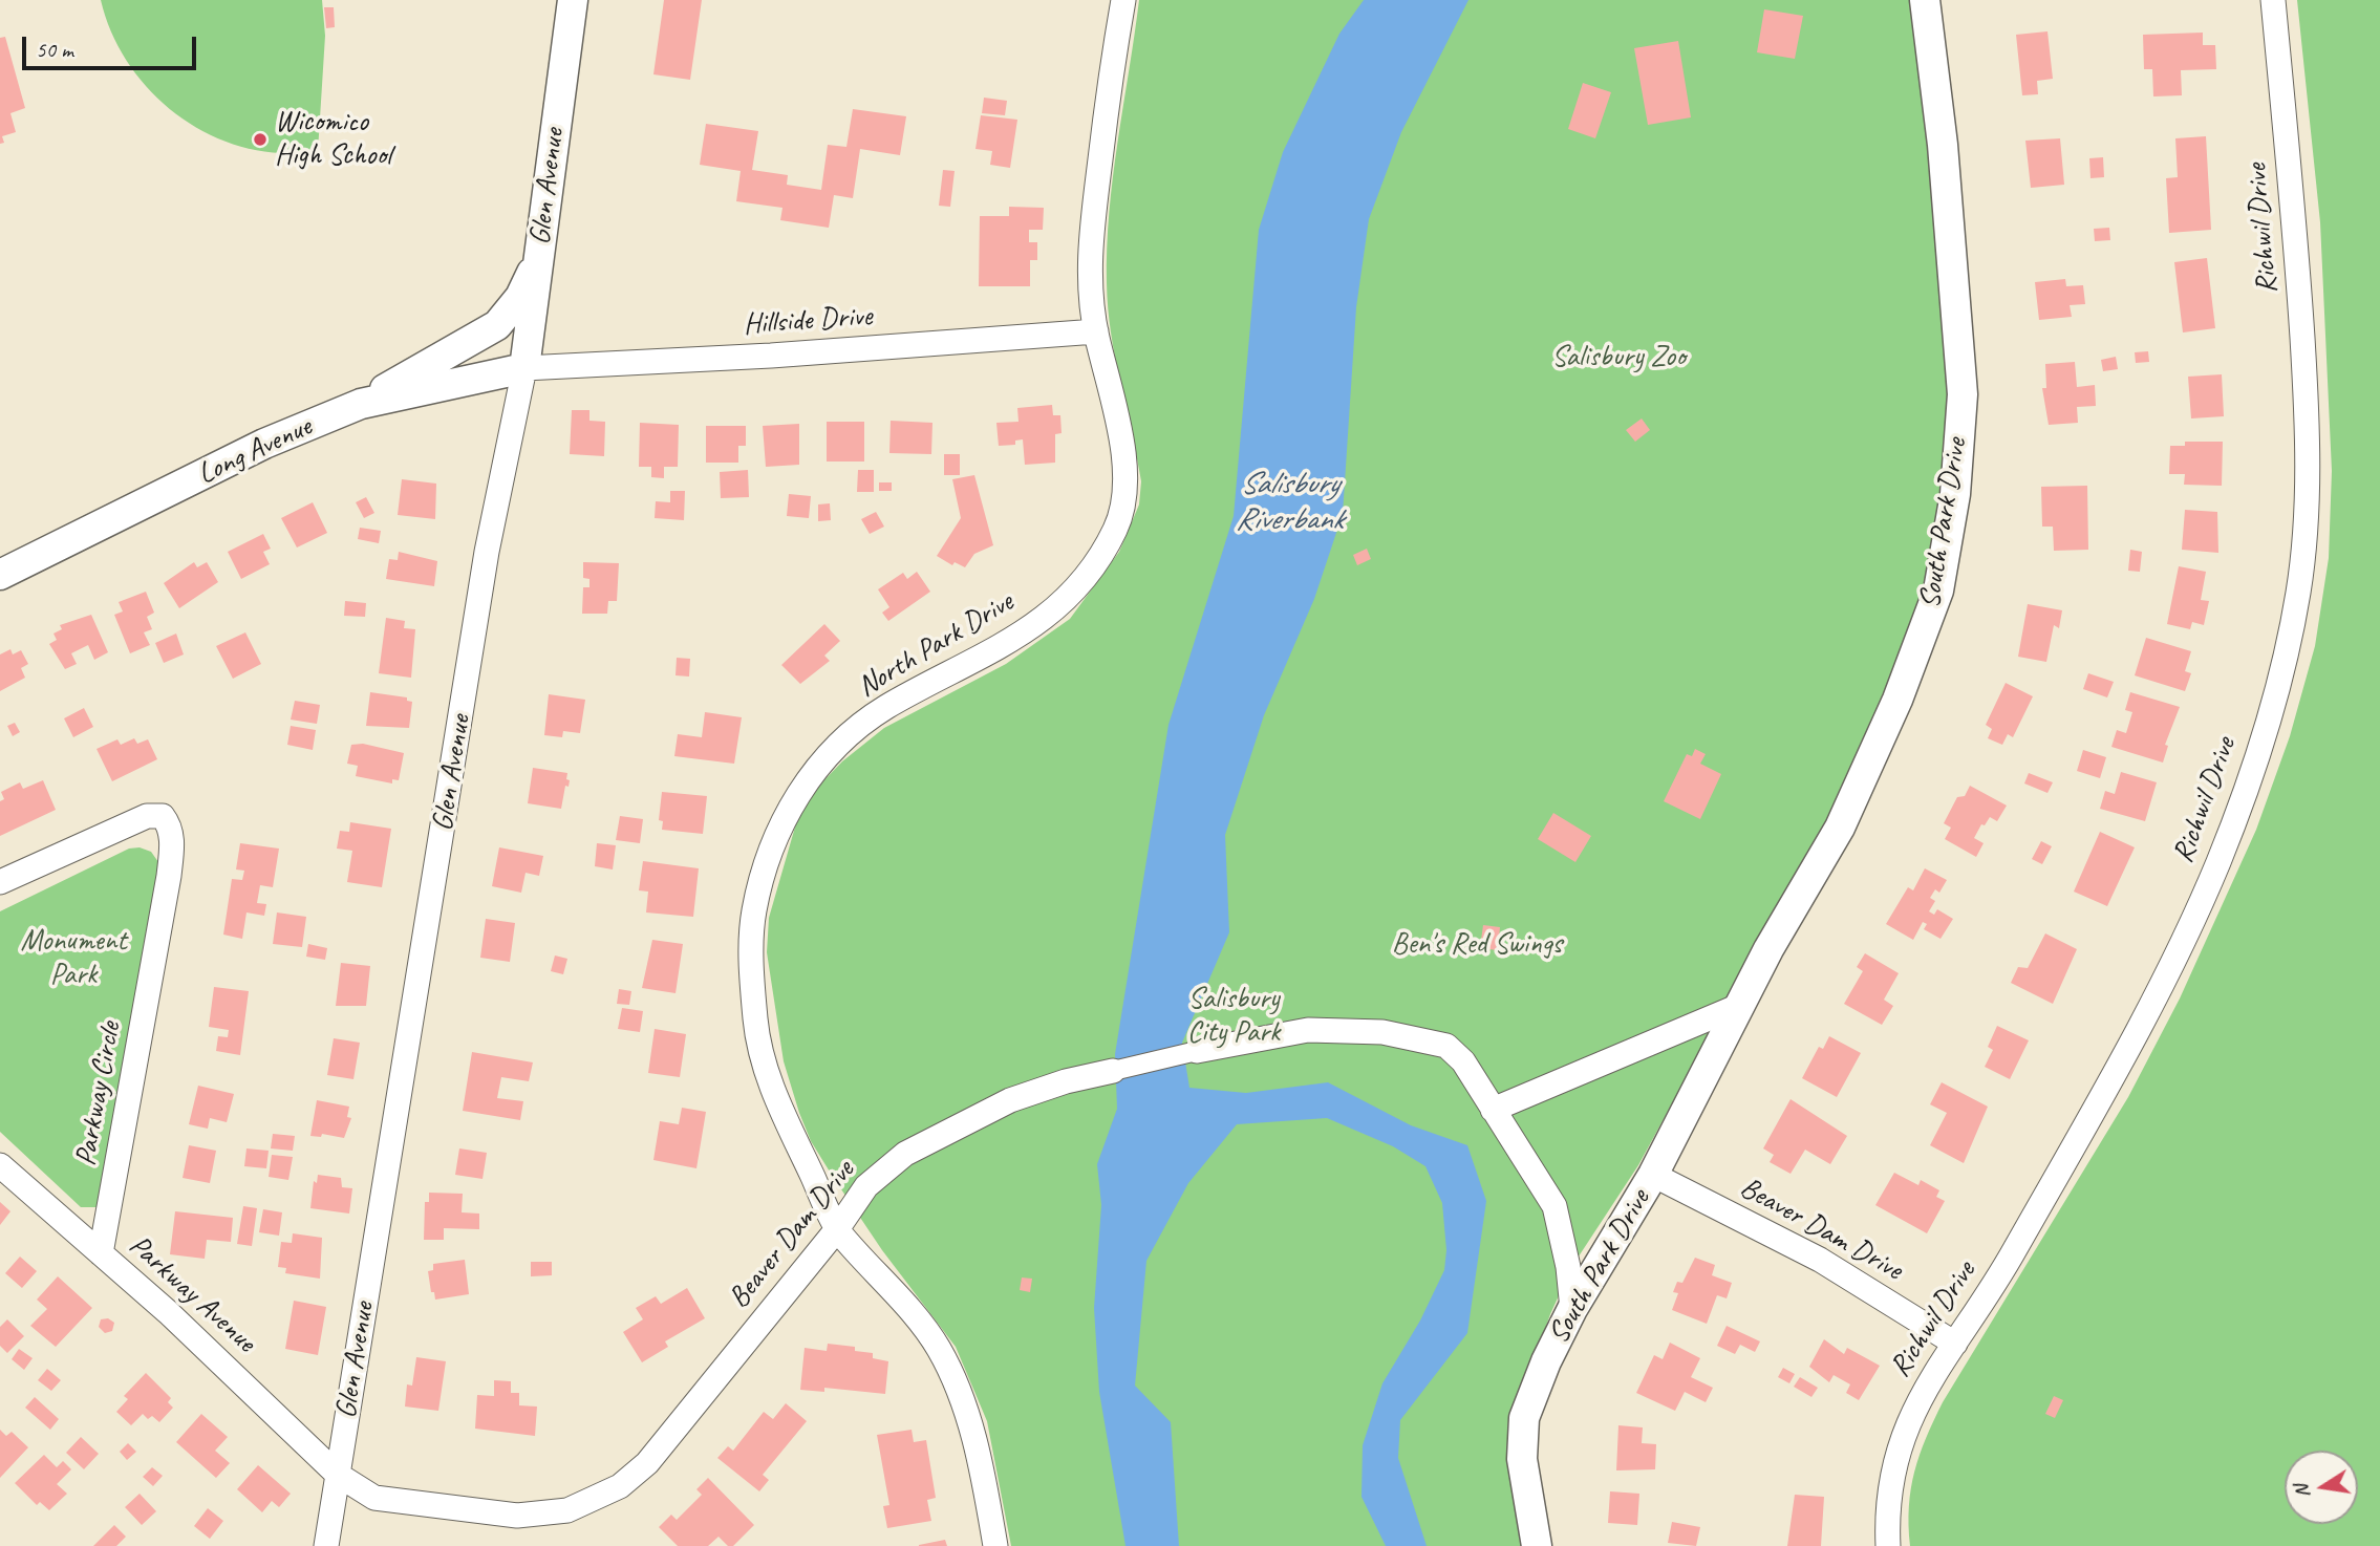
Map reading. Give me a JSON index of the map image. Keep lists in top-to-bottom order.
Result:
{
  "streets": {
    "street": [
      "Glen Avenue",
      "Richwil Drive",
      "Hillside Drive",
      "Long Avenue",
      "South Park Drive",
      "North Park Drive",
      "Parkway Circle",
      "Beaver Dam Drive",
      "Parkway Avenue"
    ]
  },
  "crossings": [
    ["Glen Avenue", "Hillside Drive"],
    ["Glen Avenue", "Long Avenue"],
    ["Glen Avenue", "Beaver Dam Drive"],
    ["Glen Avenue", "Parkway Avenue"],
    ["Richwil Drive", "Beaver Dam Drive"],
    ["Hillside Drive", "Long Avenue"],
    ["Hillside Drive", "North Park Drive"],
    ["South Park Drive", "Beaver Dam Drive"],
    ["North Park Drive", "Beaver Dam Drive"],
    ["Parkway Circle", "Parkway Avenue"],
    ["Beaver Dam Drive", "Parkway Avenue"]
  ],
  "water": ["Salisbury Riverbank"],
  "parks": [
    "Salisbury Zoo",
    "Monument Park",
    "Ben's Red Swings",
    "Salisbury City Park"
  ],
  "places": ["Wicomico High School"],
  "scale_bar": "50 m",
  "north": "left"
}
